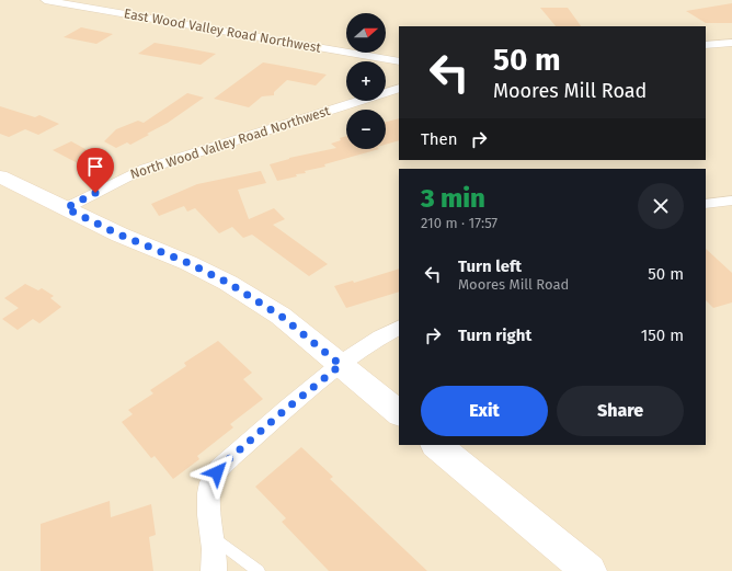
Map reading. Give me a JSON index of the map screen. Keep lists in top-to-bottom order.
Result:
{
  "streets": {
    "street": ["East Wood Valley Road Northwest", "North Wood Valley Road Northwest"]
  },
  "north": "right",
  "page": {
    "map_buttons": ["+", "−"],
    "turn": ["50 m", "Moores Mill Road"],
    "then": "Then",
    "heading": ["3 min", "210 m · 17:57"],
    "list": [
      {
        "name": "Turn left",
        "note": "Moores Mill Road",
        "value": "50 m"
      },
      {
        "name": "Turn right",
        "value": "150 m"
      }
    ],
    "buttons": ["Exit", "Share"]
  }
}
